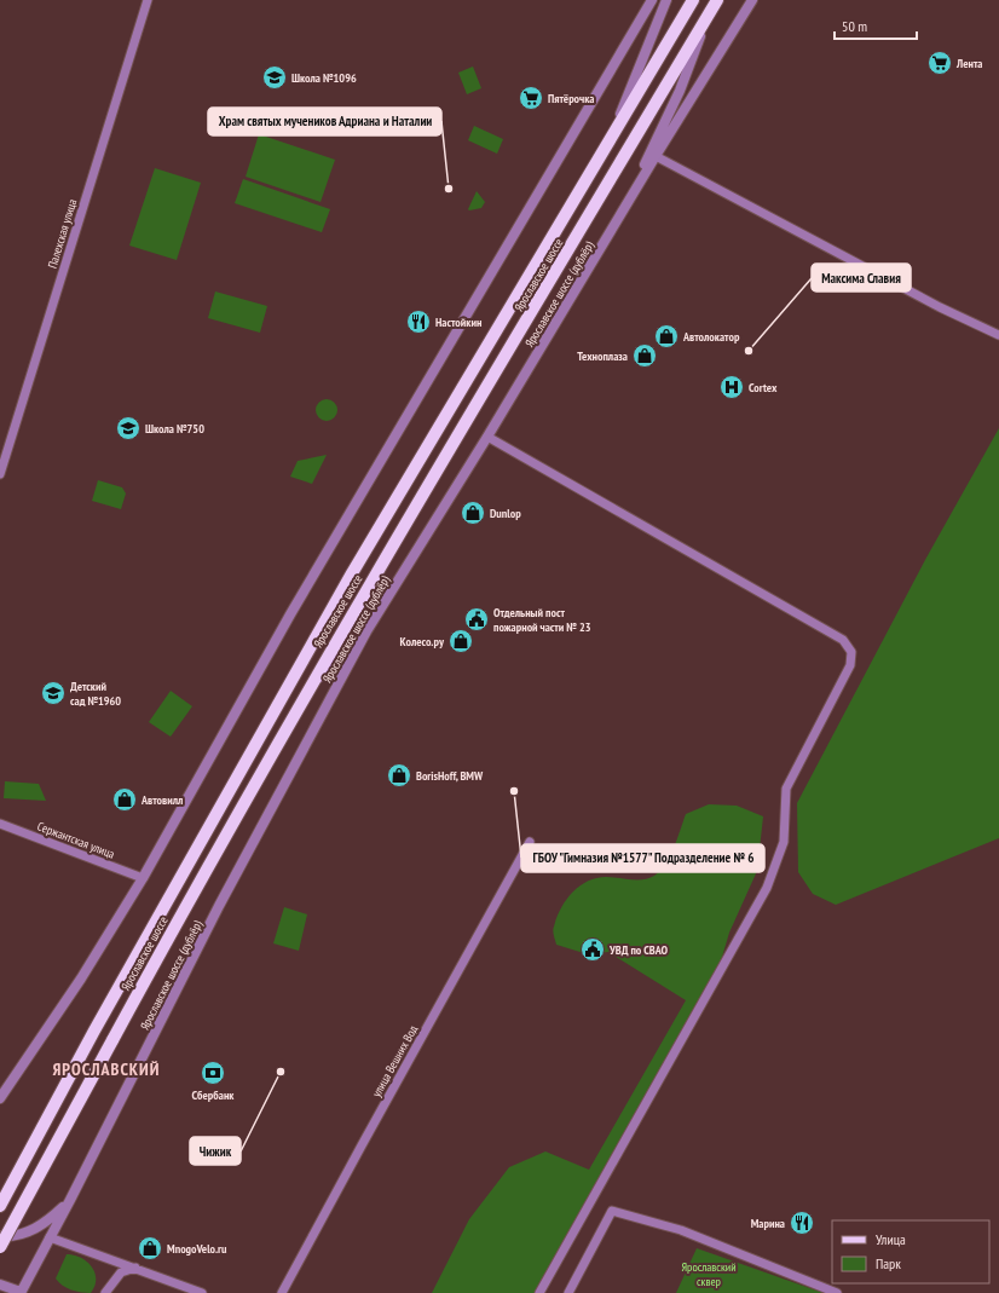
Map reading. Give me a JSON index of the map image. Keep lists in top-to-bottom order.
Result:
{
  "streets": {
    "main road": ["Ярославское шоссе"],
    "street": [
      "Палехская улица",
      "Ярославское шоссе (дублёр)",
      "Сержантская улица",
      "улица Вешних Вод"
    ]
  },
  "districts": ["ЯРОСЛАВСКИЙ"],
  "parks": ["Ярославский сквер"],
  "places": {
    "supermarket": ["Лента", "Пятёрочка"],
    "school or university": ["Школа №1096", "Школа №750", "Детский сад №1960"],
    "other": [
      "Храм святых мучеников Адриана и Наталии",
      "Максима Славия",
      "ГБОУ \"Гимназия №1577\" Подразделение № 6",
      "Чижик"
    ],
    "restaurant": ["Настойкин", "Марина"],
    "shop": [
      "Автолокатор",
      "Техноплаза",
      "Dunlop",
      "Колесо.ру",
      "BorisHoff, BMW",
      "Автовилл",
      "MnogoVelo.ru"
    ],
    "hospital": ["Cortex"],
    "public building": ["Отдельный пост пожарной части № 23", "УВД по СВАО"],
    "bank": ["Сбербанк"]
  },
  "legend": ["Улица", "Парк"],
  "scale_bar": "50 m"
}
